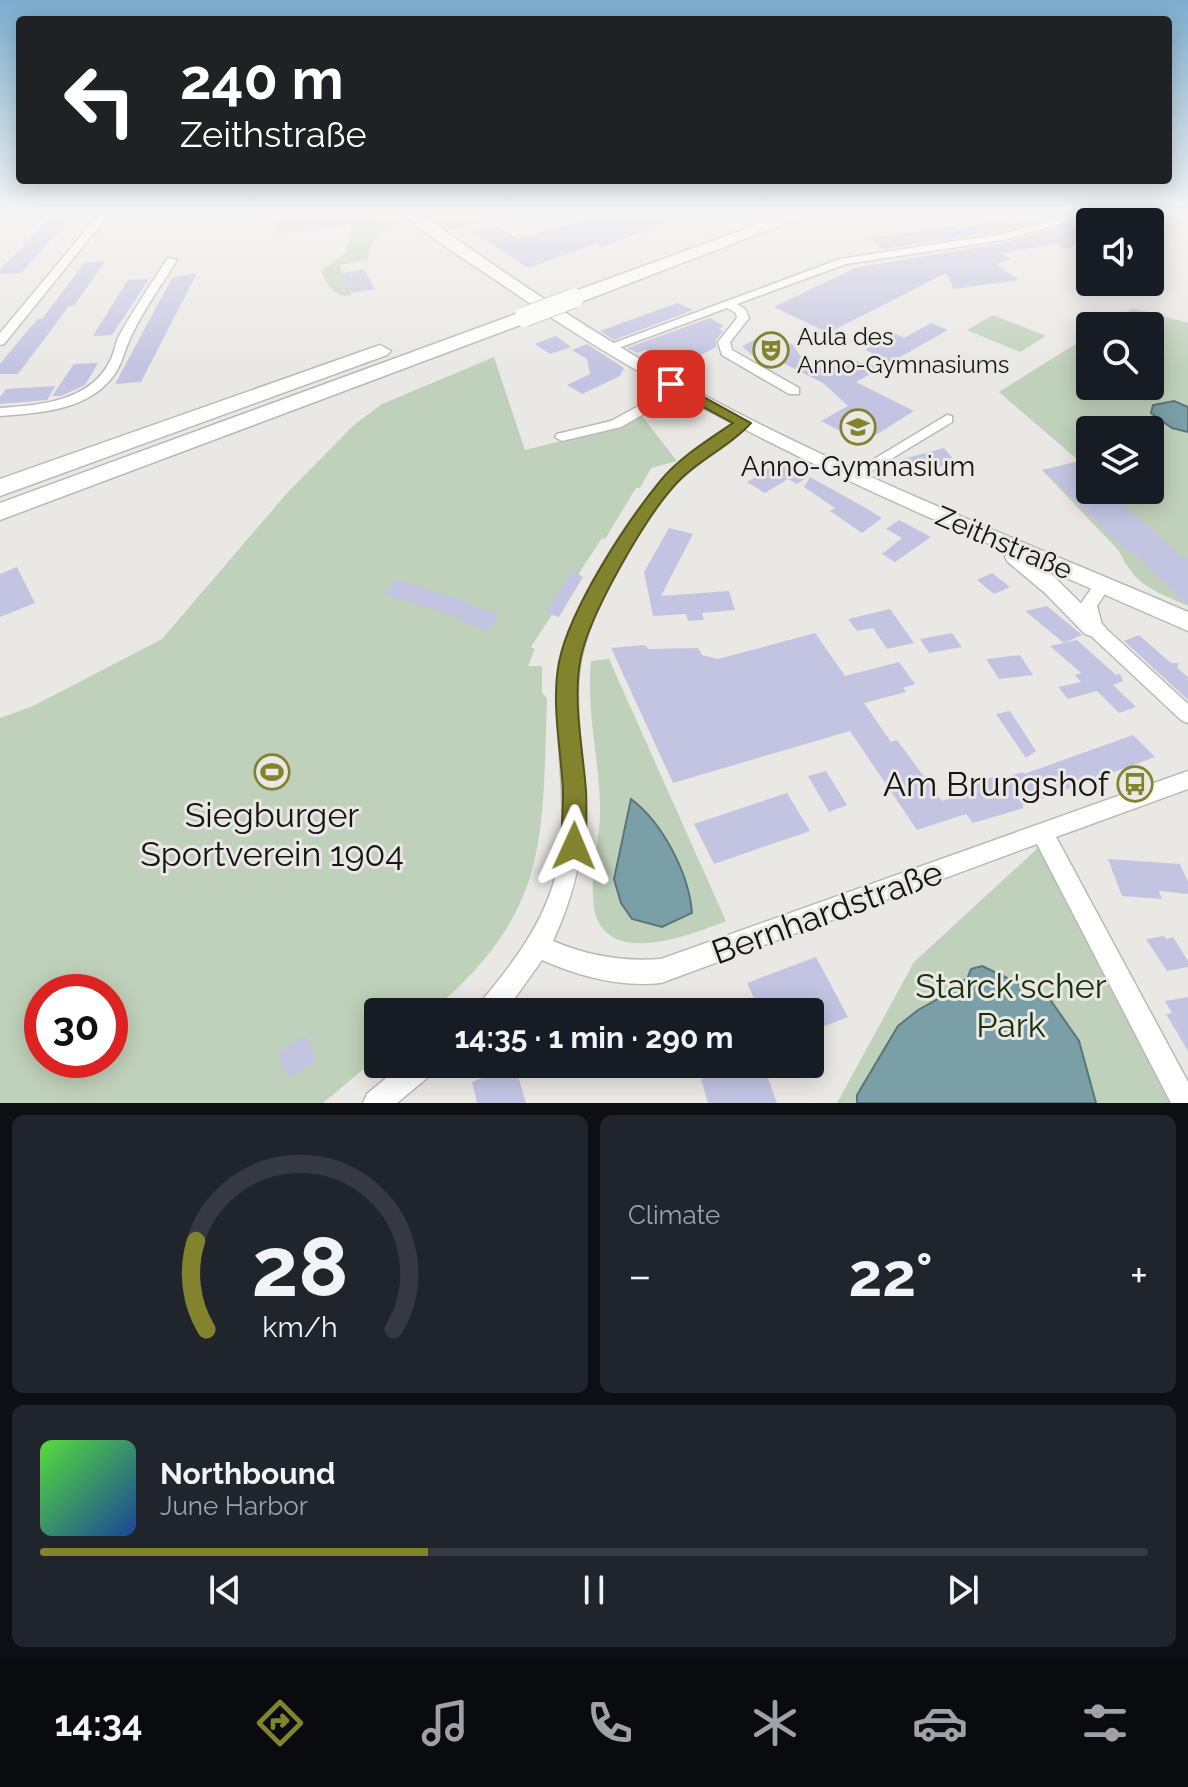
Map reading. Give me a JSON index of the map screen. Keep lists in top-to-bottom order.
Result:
{
  "streets": {
    "street": ["Zeithstraße", "Bernhardstraße"]
  },
  "parks": ["Starck'scher Park"],
  "places": {
    "theatre": ["Aula des Anno-Gymnasiums"],
    "school or university": ["Anno-Gymnasium"],
    "sports": ["Siegburger Sportverein 1904"],
    "bus stop": ["Am Brungshof"]
  },
  "page": {
    "turn": ["240 m", "Zeithstraße"],
    "limit": "30",
    "trip": "14:35 · 1 min · 290 m",
    "tile": "Climate",
    "heat": ["−", "22°", "+"],
    "song": ["Northbound", "June Harbor"],
    "tabs": "14:34",
    "gauge": ["28", "km/h"]
  }
}
